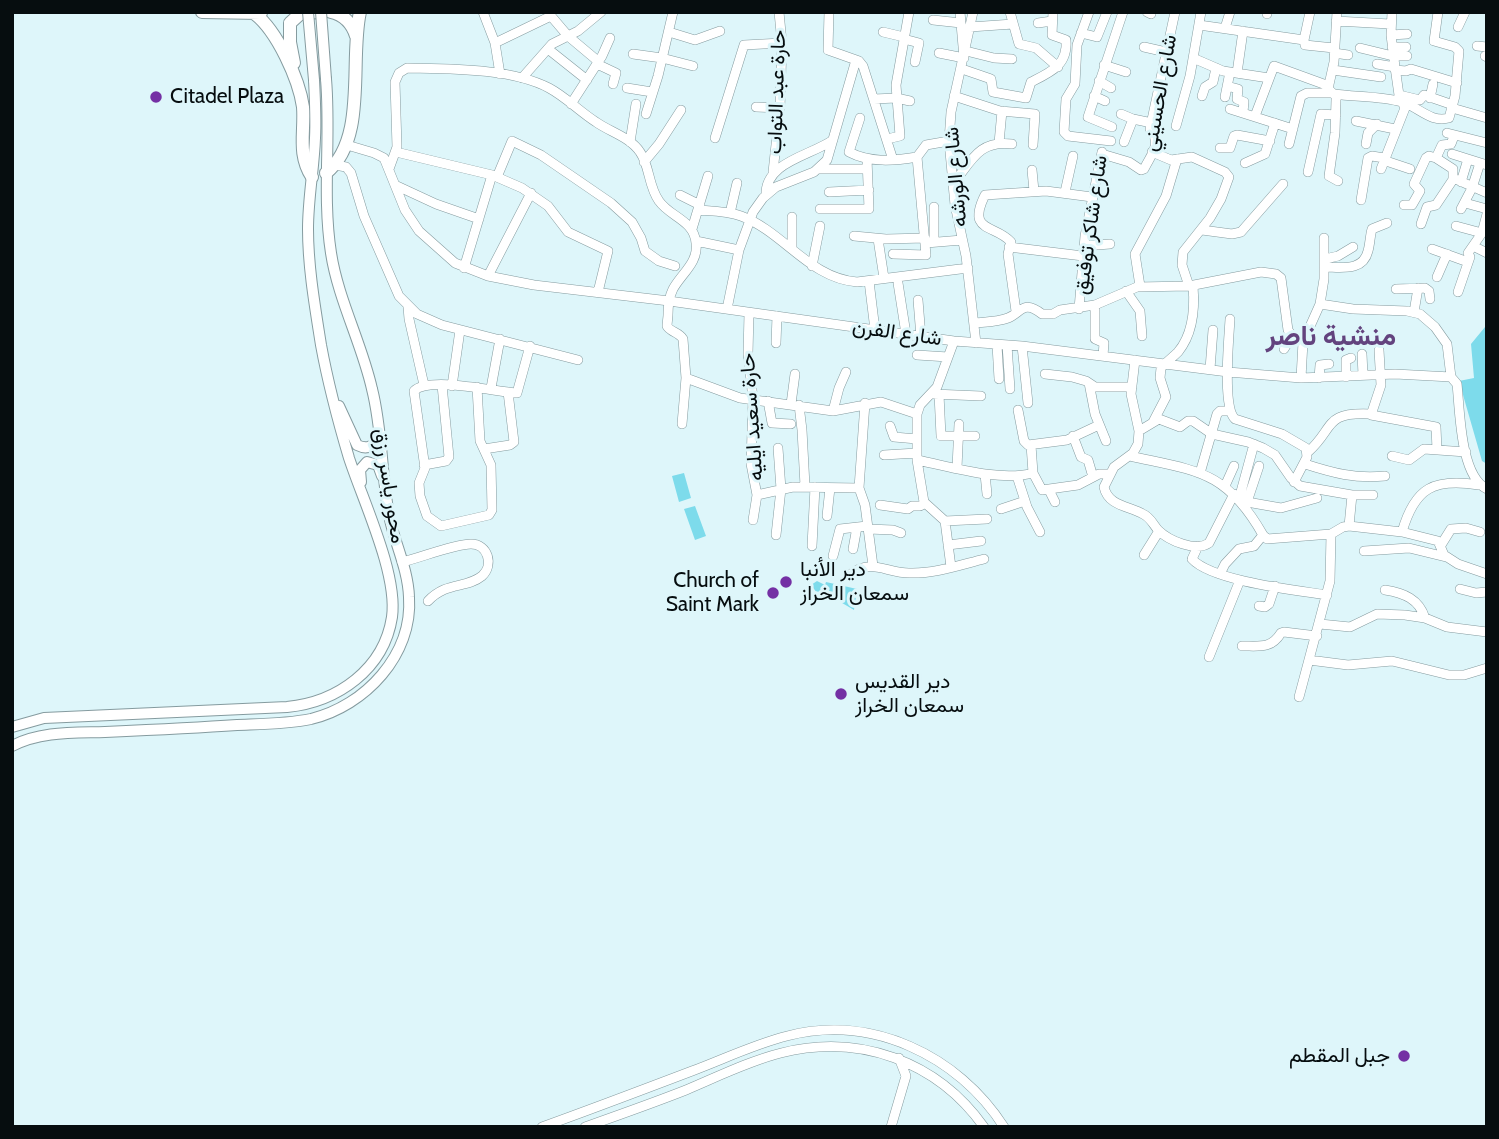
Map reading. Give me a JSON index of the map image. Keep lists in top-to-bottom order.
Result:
{
  "streets": {
    "main road": ["محور ياسر رزق"],
    "street": [
      "حارة عبد التواب",
      "شارع الحسيني",
      "شارع الورشه",
      "شارع شاكر توفيق",
      "شارع الفرن",
      "حارة سعيد ايليه"
    ]
  },
  "crossings": [
    ["شارع الحسيني", "شارع شاكر توفيق"],
    ["شارع الورشه", "شارع الفرن"],
    ["شارع الفرن", "حارة سعيد ايليه"]
  ],
  "districts": ["منشية ناصر"],
  "places": [
    "Citadel Plaza",
    "دير الأنبا سمعان الخراز",
    "Church of Saint Mark",
    "دير القديس سمعان الخراز",
    "جبل المقطم"
  ]
}
